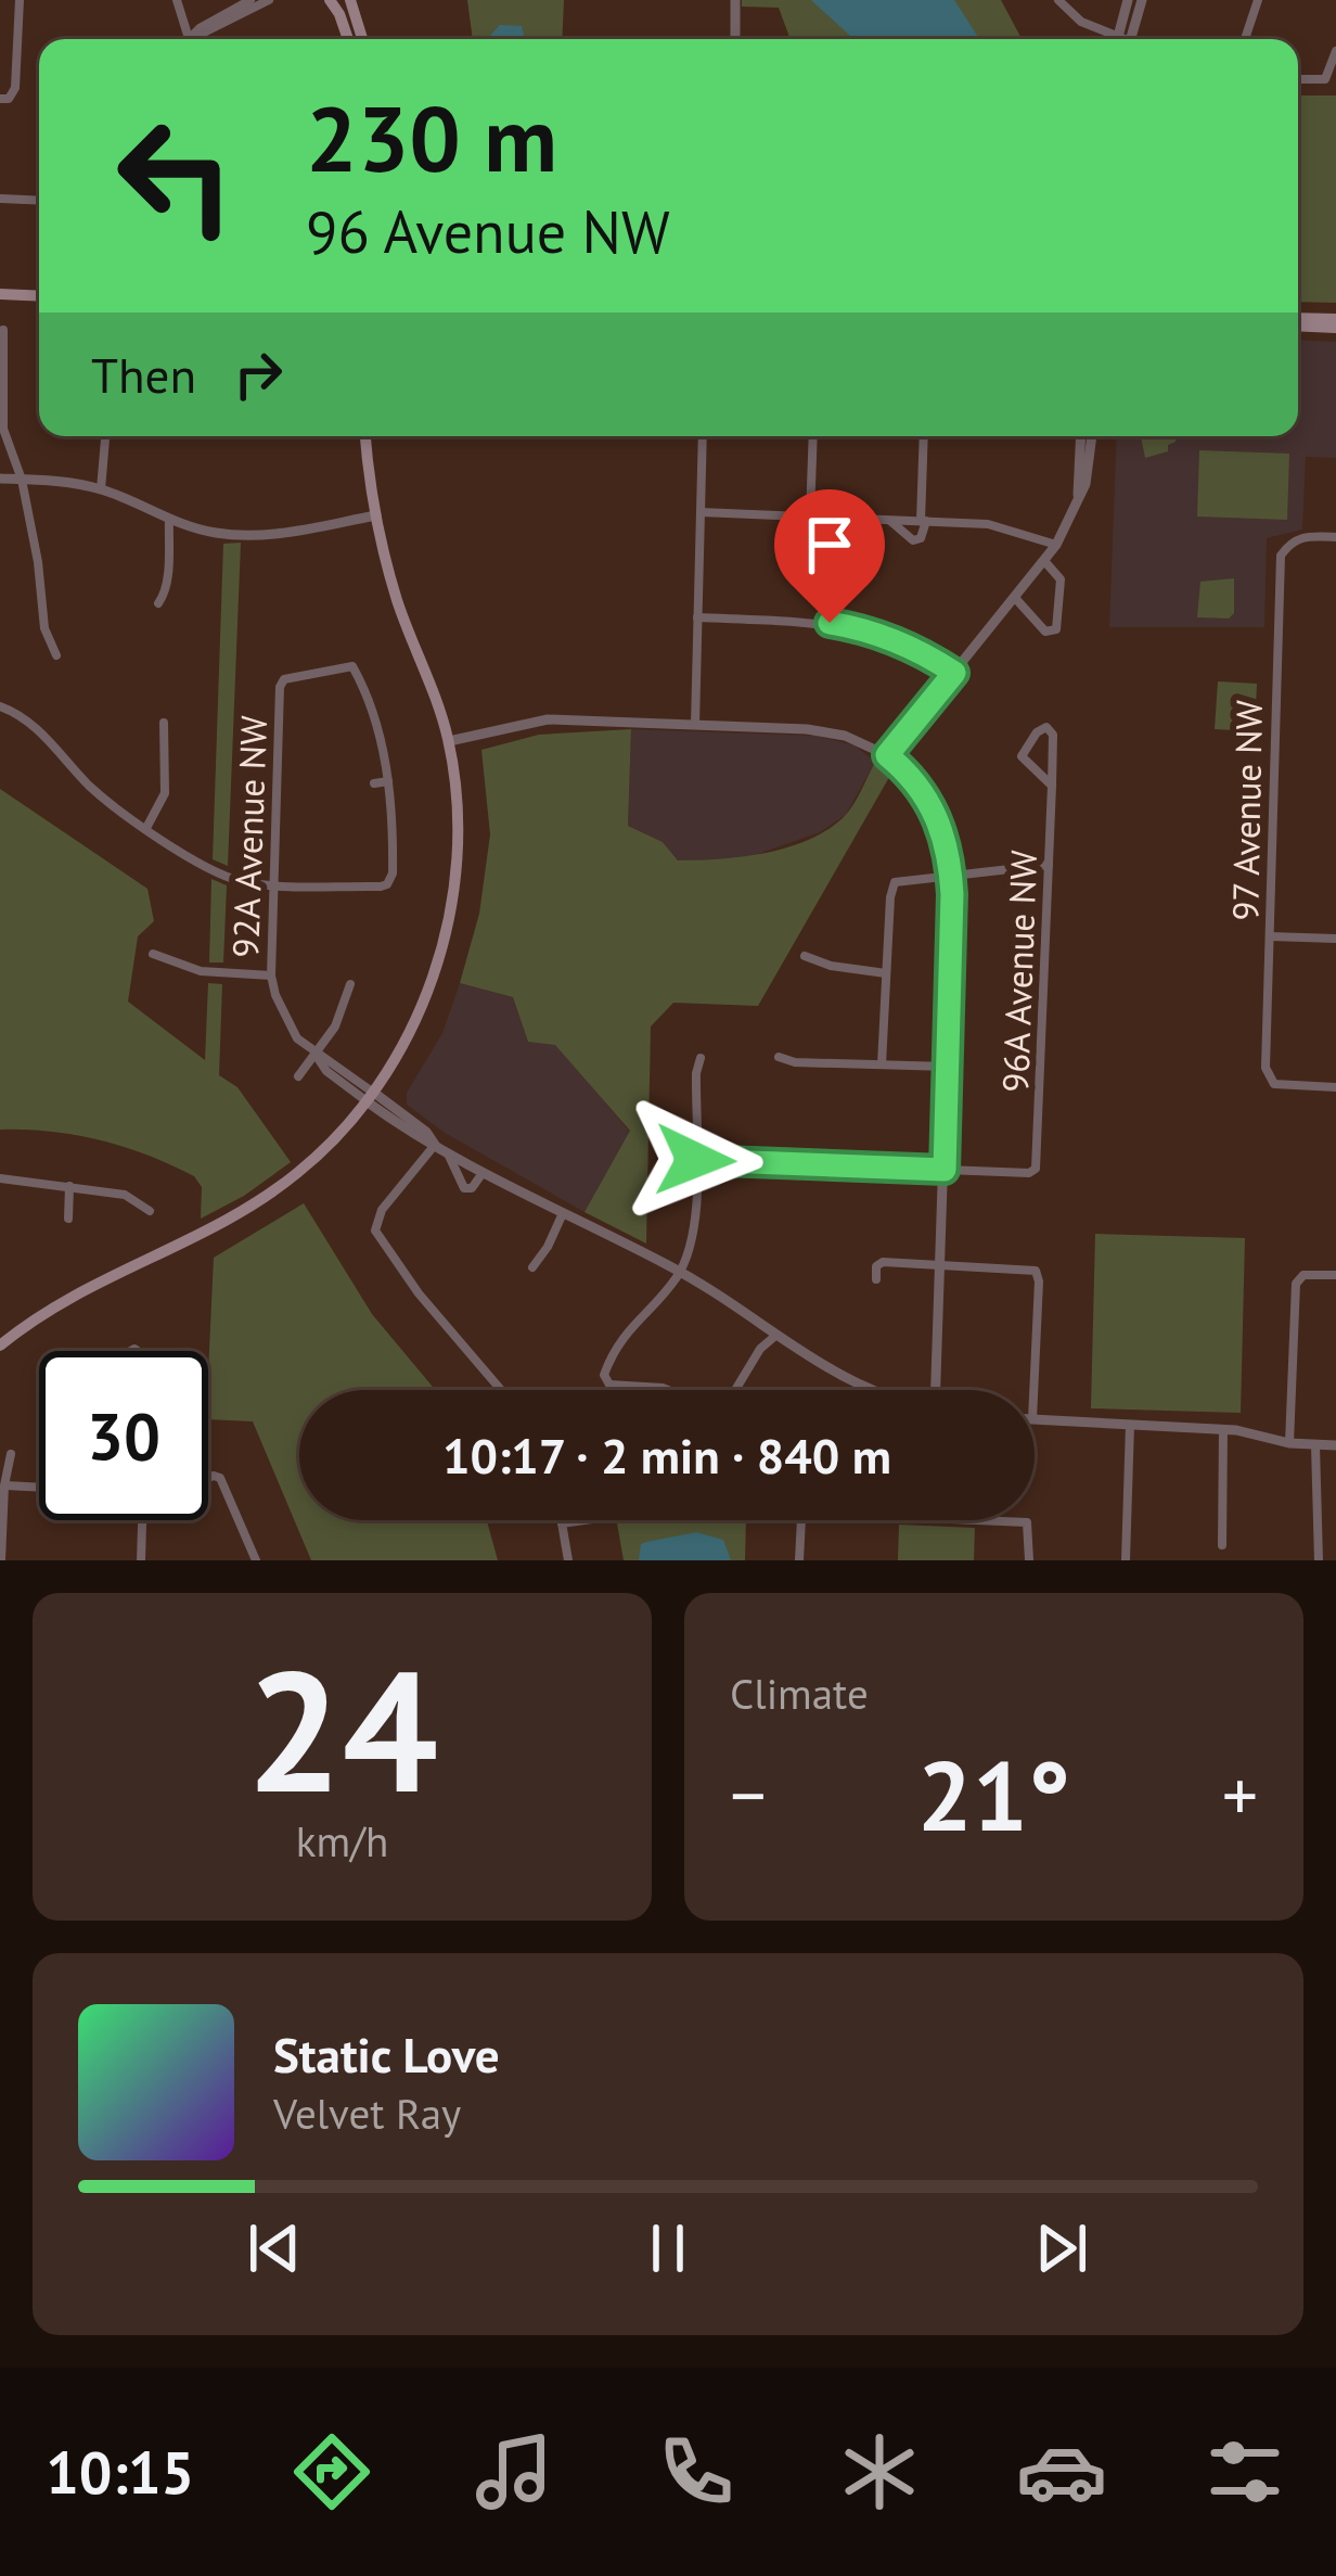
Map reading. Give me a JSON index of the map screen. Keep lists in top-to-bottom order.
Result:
{
  "streets": {
    "street": ["97 Avenue NW", "92A Avenue NW", "96A Avenue NW"]
  },
  "page": {
    "turn": ["230 m", "96 Avenue NW"],
    "then": "Then",
    "limit": "30",
    "trip": "10:17 · 2 min · 840 m",
    "tile": [
      ["24", "km/h"],
      "Climate"
    ],
    "heat": ["−", "21°", "+"],
    "song": ["Static Love", "Velvet Ray"],
    "tabs": "10:15"
  }
}
